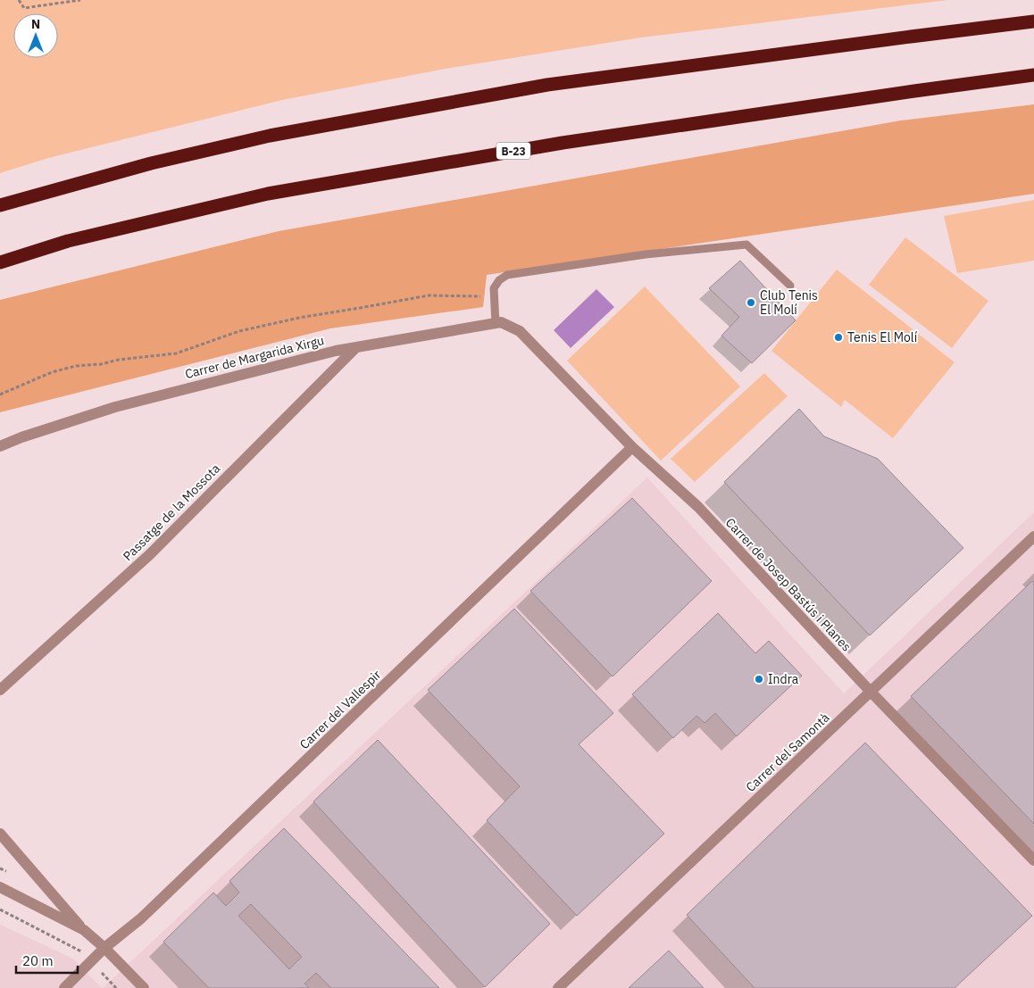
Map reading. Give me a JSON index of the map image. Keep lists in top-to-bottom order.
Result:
{
  "streets": {
    "highway": ["B-23"],
    "street": [
      "Carrer de Margarida Xirgu",
      "Passatge de la Mossota",
      "Carrer de Josep Bastús i Planes",
      "Carrer del Vallespir",
      "Carrer del Samontà"
    ]
  },
  "crossings": [
    ["Carrer de Margarida Xirgu", "Passatge de la Mossota"],
    ["Carrer de Margarida Xirgu", "Carrer de Josep Bastús i Planes"],
    ["Carrer de Josep Bastús i Planes", "Carrer del Vallespir"],
    ["Carrer de Josep Bastús i Planes", "Carrer del Samontà"]
  ],
  "places": ["Club Tenis El Molí", "Tenis El Molí", "Indra"],
  "scale_bar": "20 m",
  "north": "top"
}
